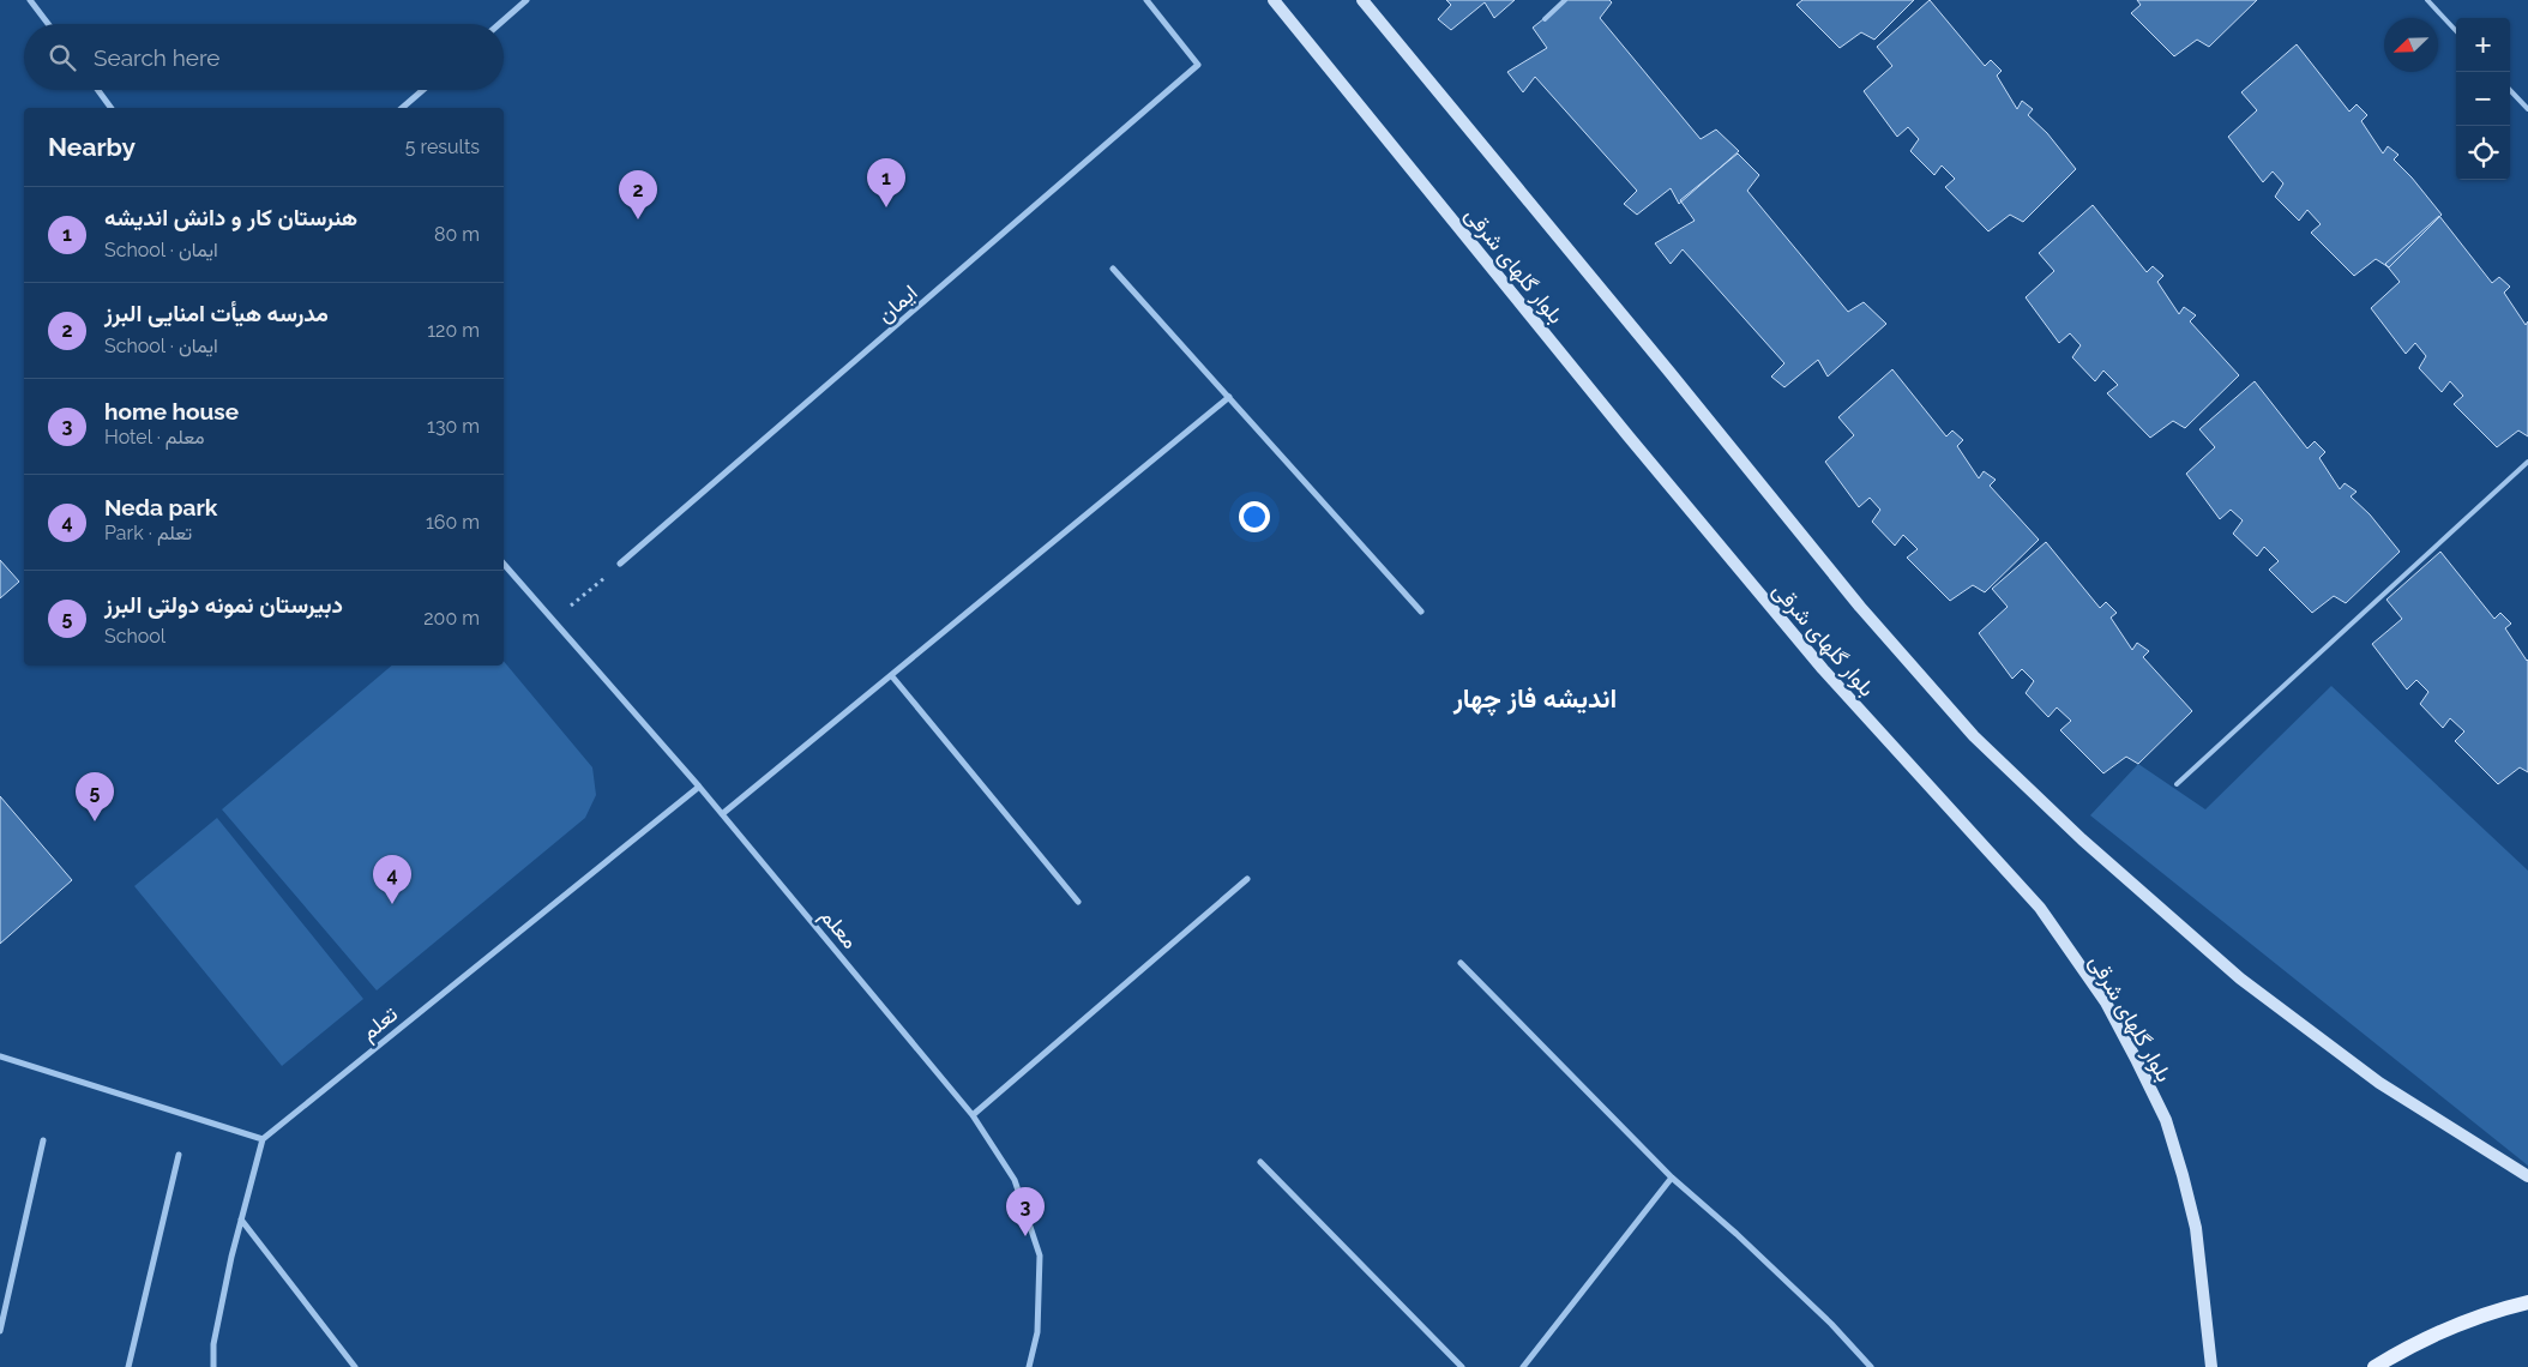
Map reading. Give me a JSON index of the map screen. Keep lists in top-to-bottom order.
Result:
{
  "streets": {
    "main road": ["بلوار گلهای شرقی"],
    "street": ["ایمان", "معلم", "تعلم"]
  },
  "crossings": [
    ["معلم", "تعلم"]
  ],
  "districts": ["اندیشه فاز چهار"],
  "north": "bottom left",
  "page": {
    "map_buttons": ["+", "−"],
    "search": "Search here",
    "heading": ["Nearby", "5 results"],
    "pins": [
      "1",
      "2",
      "5",
      "4",
      "3"
    ],
    "list": [
      {
        "mark": "1",
        "name": "هنرستان کار و دانش اندیشه",
        "note": "School · ایمان",
        "value": "80 m"
      },
      {
        "mark": "2",
        "name": "مدرسه هیأت امنایی البرز",
        "note": "School · ایمان",
        "value": "120 m"
      },
      {
        "mark": "3",
        "name": "home house",
        "note": "Hotel · معلم",
        "value": "130 m"
      },
      {
        "mark": "4",
        "name": "Neda park",
        "note": "Park · تعلم",
        "value": "160 m"
      },
      {
        "mark": "5",
        "name": "دبیرستان نمونه دولتی البرز",
        "note": "School",
        "value": "200 m"
      }
    ]
  }
}
